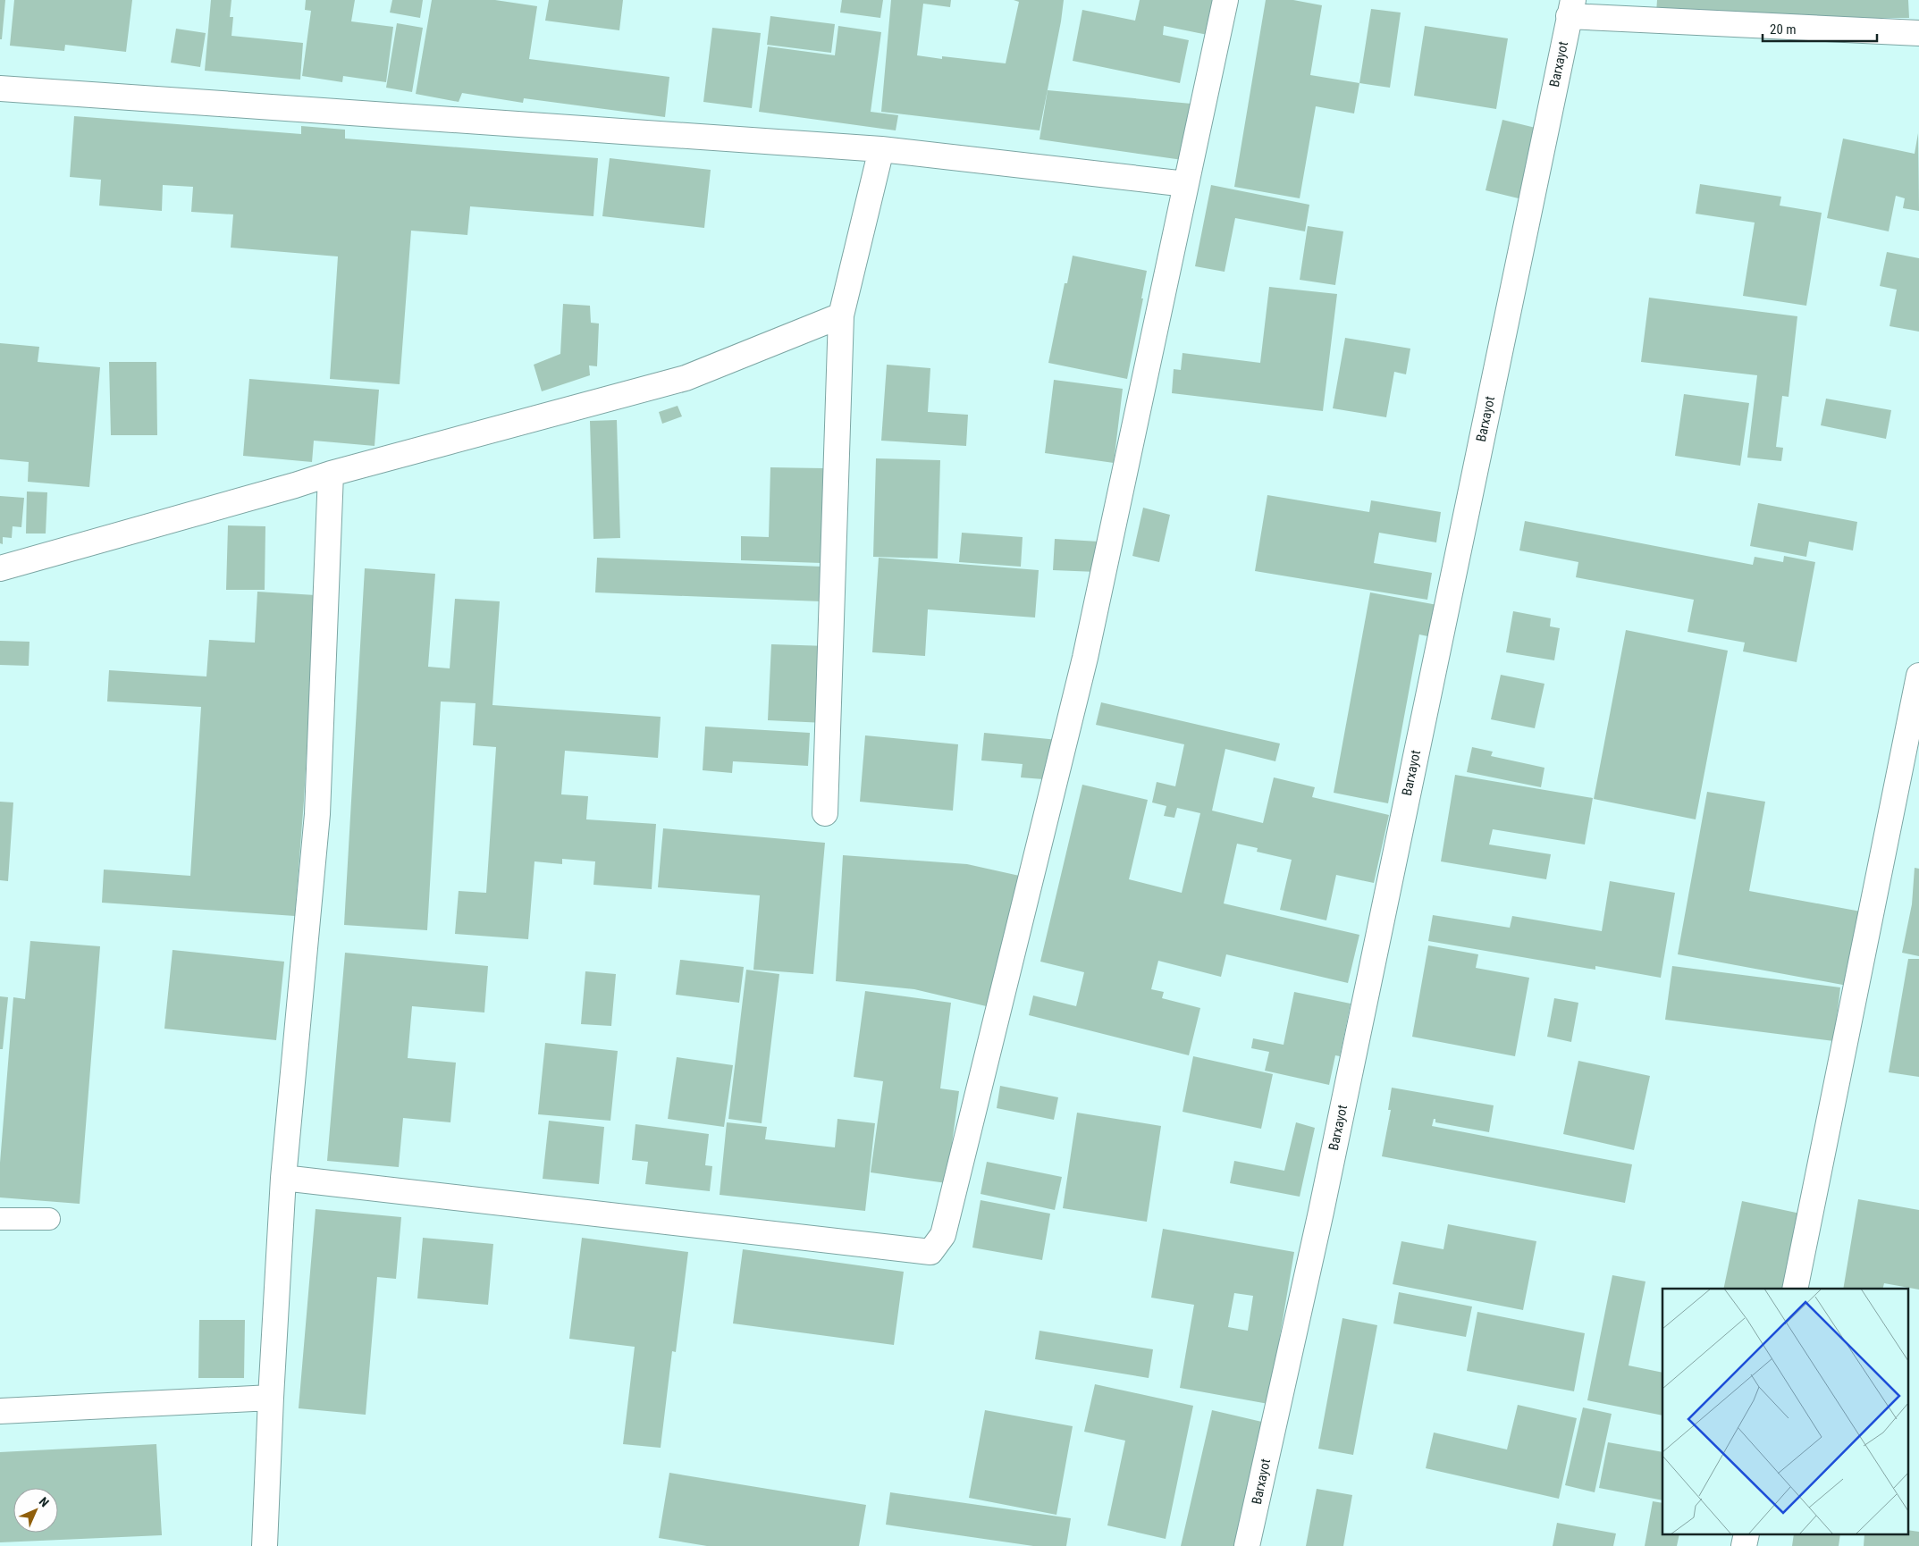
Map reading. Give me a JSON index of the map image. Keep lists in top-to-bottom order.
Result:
{
  "streets": {
    "street": ["Barxayot"]
  },
  "scale_bar": "20 m",
  "north": "top right"
}
